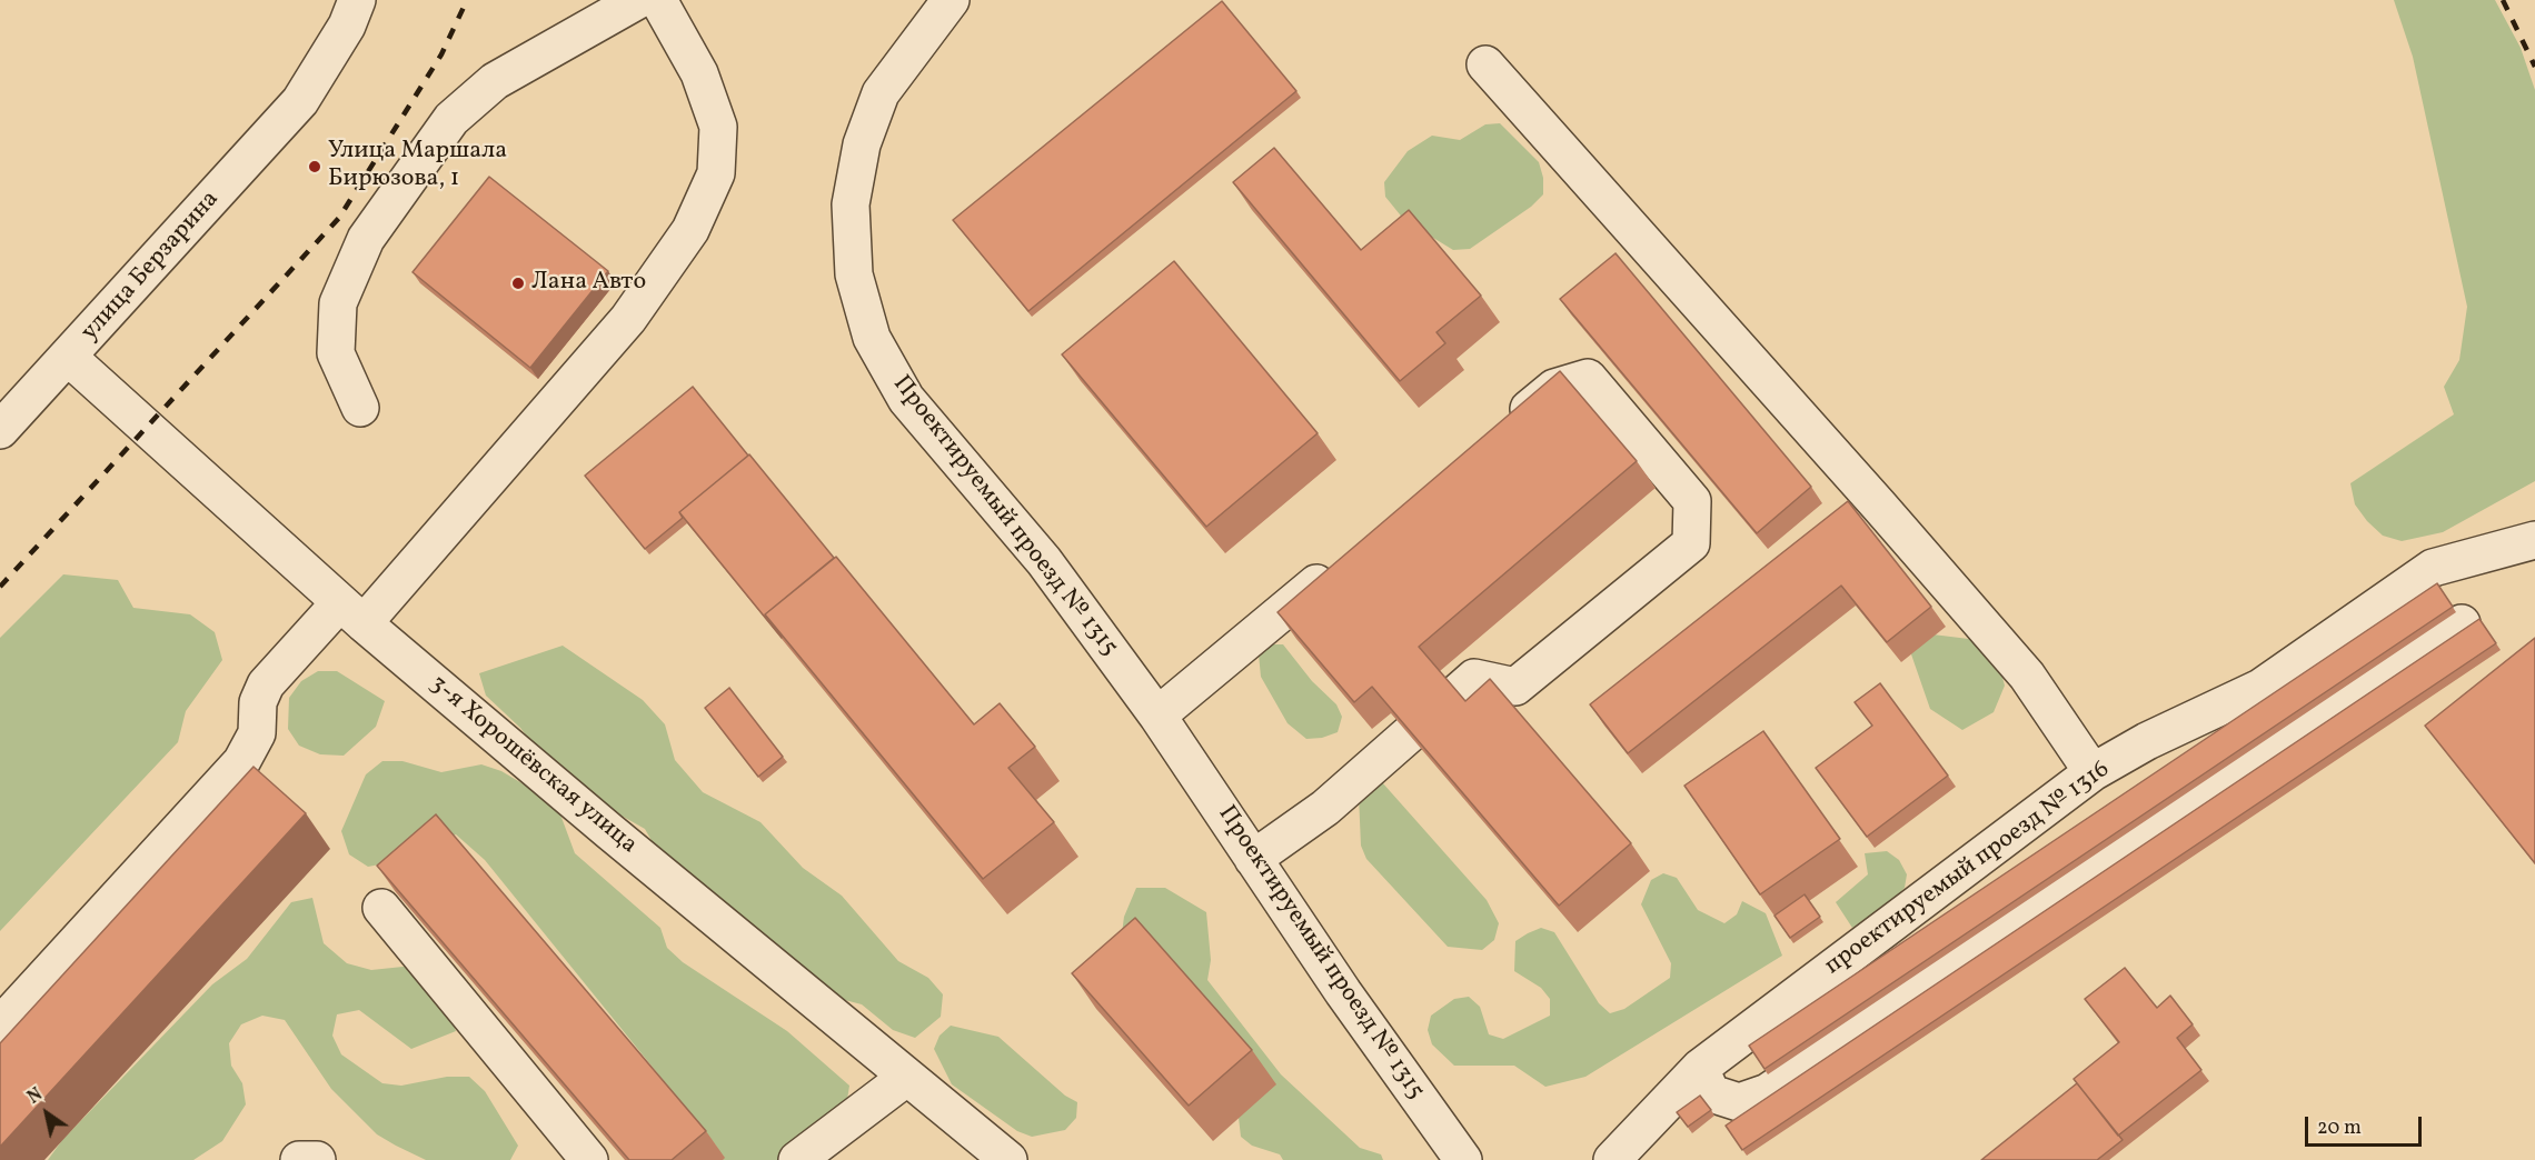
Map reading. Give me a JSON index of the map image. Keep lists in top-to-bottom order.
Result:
{
  "streets": {
    "street": [
      "улица Берзарина",
      "Проектируемый проезд № 1315",
      "3-я Хорошёвская улица",
      "проектируемый проезд № 1316"
    ]
  },
  "crossings": [
    ["улица Берзарина", "3-я Хорошёвская улица"]
  ],
  "places": ["Улица Маршала Бирюзова, 1", "Лана Авто"],
  "scale_bar": "20 m",
  "north": "top left"
}
